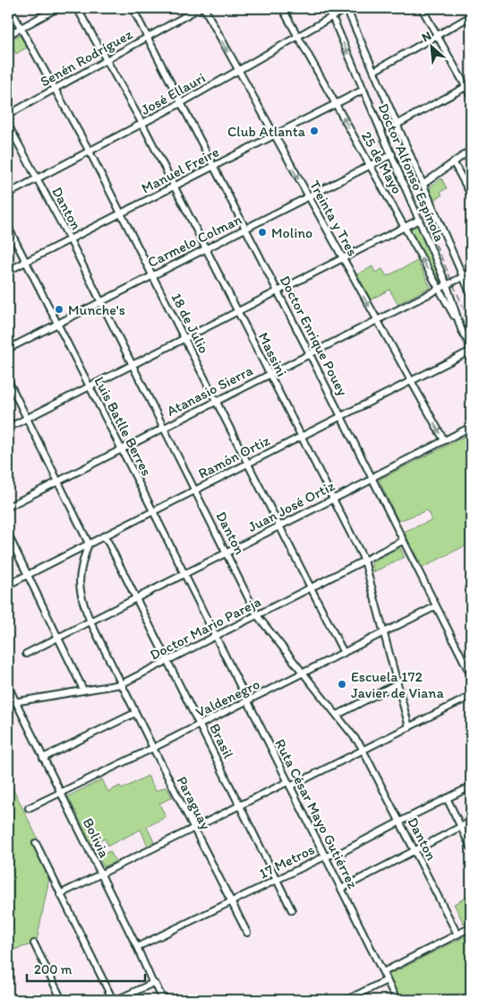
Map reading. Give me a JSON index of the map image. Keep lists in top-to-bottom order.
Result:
{
  "streets": {
    "street": [
      "Senén Rodríguez",
      "José Ellauri",
      "25 de Mayo",
      "Manuel Freire",
      "Doctor Alfonso Espínola",
      "Danton",
      "Treinta y Tres",
      "Carmelo Colman",
      "18 de Julio",
      "Doctor Enrique Pouey",
      "Massini",
      "Atanasio Sierra",
      "Luis Batlle Berres",
      "Ramón Ortiz",
      "Juan José Ortiz",
      "Doctor Mario Pareja",
      "Valdenegro",
      "Brasil",
      "Paraguay",
      "Ruta César Mayo Gutiérrez",
      "Bolivia",
      "17 Metros"
    ]
  },
  "crossings": [
    ["Senén Rodríguez", "18 de Julio"],
    ["Senén Rodríguez", "Doctor Enrique Pouey"],
    ["Senén Rodríguez", "Massini"],
    ["José Ellauri", "25 de Mayo"],
    ["José Ellauri", "Doctor Alfonso Espínola"],
    ["José Ellauri", "Danton"],
    ["José Ellauri", "Treinta y Tres"],
    ["José Ellauri", "18 de Julio"],
    ["José Ellauri", "Doctor Enrique Pouey"],
    ["José Ellauri", "Massini"],
    ["25 de Mayo", "Manuel Freire"],
    ["25 de Mayo", "Doctor Alfonso Espínola"],
    ["25 de Mayo", "Carmelo Colman"],
    ["25 de Mayo", "Atanasio Sierra"],
    ["Manuel Freire", "Doctor Alfonso Espínola"],
    ["Manuel Freire", "Danton"],
    ["Manuel Freire", "Treinta y Tres"],
    ["Manuel Freire", "18 de Julio"],
    ["Manuel Freire", "Doctor Enrique Pouey"],
    ["Manuel Freire", "Massini"],
    ["Manuel Freire", "Luis Batlle Berres"],
    ["Doctor Alfonso Espínola", "Carmelo Colman"],
    ["Doctor Alfonso Espínola", "Atanasio Sierra"],
    ["Doctor Alfonso Espínola", "Ramón Ortiz"],
    ["Danton", "Carmelo Colman"],
    ["Danton", "Atanasio Sierra"],
    ["Danton", "Ramón Ortiz"],
    ["Danton", "Juan José Ortiz"],
    ["Danton", "Doctor Mario Pareja"],
    ["Danton", "Valdenegro"],
    ["Danton", "17 Metros"],
    ["Treinta y Tres", "Carmelo Colman"],
    ["Treinta y Tres", "Atanasio Sierra"],
    ["Treinta y Tres", "Ramón Ortiz"],
    ["Treinta y Tres", "Juan José Ortiz"],
    ["Carmelo Colman", "18 de Julio"],
    ["Carmelo Colman", "Doctor Enrique Pouey"],
    ["Carmelo Colman", "Massini"],
    ["Carmelo Colman", "Luis Batlle Berres"],
    ["18 de Julio", "Atanasio Sierra"],
    ["18 de Julio", "Ramón Ortiz"],
    ["18 de Julio", "Juan José Ortiz"],
    ["18 de Julio", "Doctor Mario Pareja"],
    ["18 de Julio", "Valdenegro"],
    ["Doctor Enrique Pouey", "Atanasio Sierra"],
    ["Doctor Enrique Pouey", "Ramón Ortiz"],
    ["Doctor Enrique Pouey", "Juan José Ortiz"],
    ["Doctor Enrique Pouey", "Doctor Mario Pareja"],
    ["Doctor Enrique Pouey", "Valdenegro"],
    ["Massini", "Atanasio Sierra"],
    ["Massini", "Ramón Ortiz"],
    ["Massini", "Juan José Ortiz"],
    ["Massini", "Doctor Mario Pareja"],
    ["Massini", "Valdenegro"],
    ["Atanasio Sierra", "Luis Batlle Berres"],
    ["Luis Batlle Berres", "Ramón Ortiz"],
    ["Luis Batlle Berres", "Juan José Ortiz"],
    ["Luis Batlle Berres", "Doctor Mario Pareja"],
    ["Luis Batlle Berres", "Ruta César Mayo Gutiérrez"],
    ["Ramón Ortiz", "Brasil"],
    ["Ramón Ortiz", "Paraguay"],
    ["Juan José Ortiz", "Brasil"],
    ["Juan José Ortiz", "Paraguay"],
    ["Doctor Mario Pareja", "Brasil"],
    ["Doctor Mario Pareja", "Paraguay"],
    ["Doctor Mario Pareja", "Ruta César Mayo Gutiérrez"],
    ["Doctor Mario Pareja", "Bolivia"],
    ["Valdenegro", "Brasil"],
    ["Valdenegro", "Paraguay"],
    ["Valdenegro", "Ruta César Mayo Gutiérrez"],
    ["Valdenegro", "Bolivia"],
    ["Brasil", "17 Metros"],
    ["Paraguay", "17 Metros"],
    ["Ruta César Mayo Gutiérrez", "17 Metros"],
    ["Bolivia", "17 Metros"]
  ],
  "one_way": ["Treinta y Tres"],
  "places": [
    "Club Atlanta",
    "Molino",
    "Munche's",
    "Escuela 172 Javier de Viana"
  ],
  "scale_bar": "200 m",
  "north": "top left"
}
